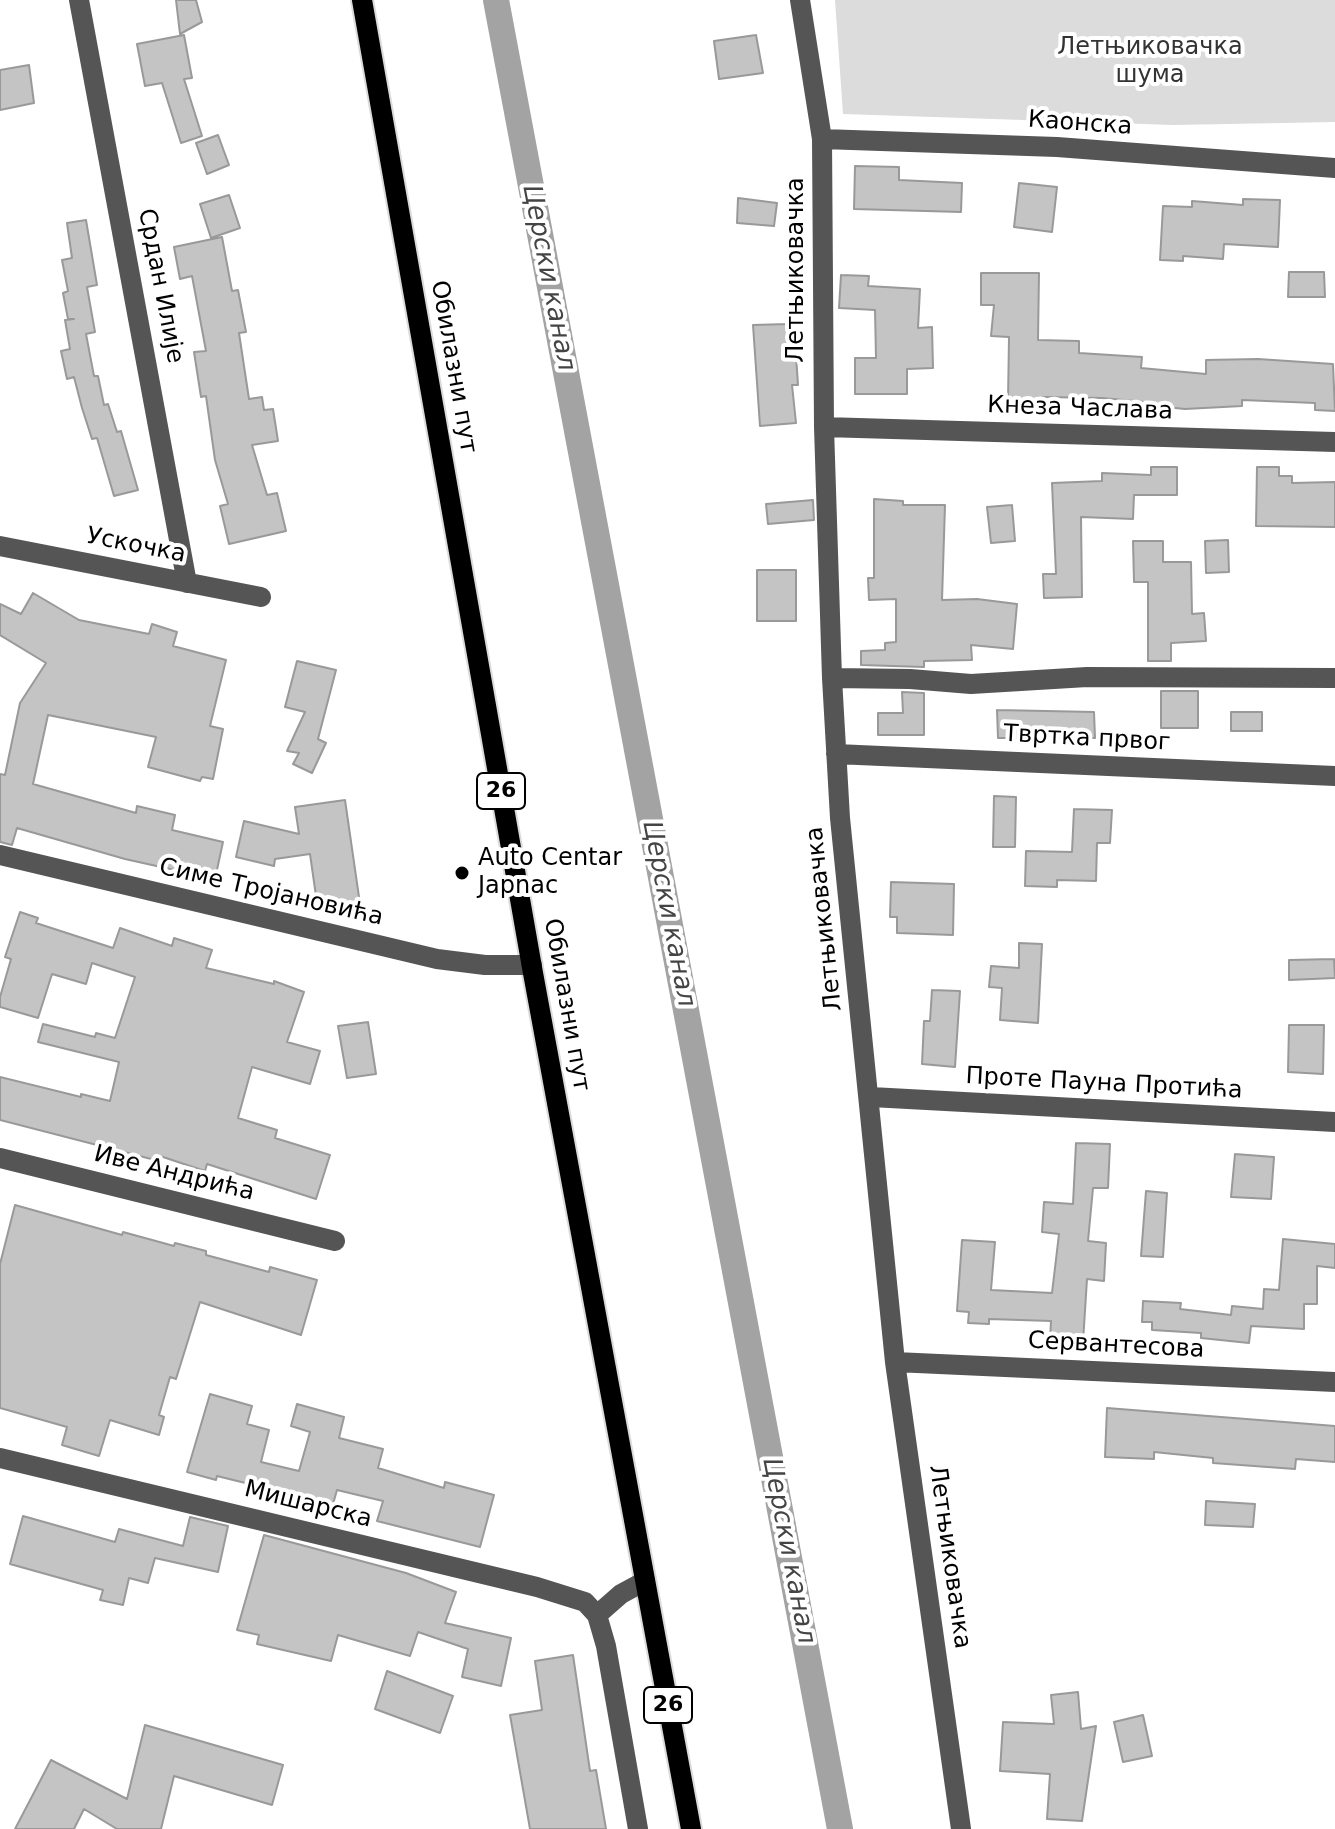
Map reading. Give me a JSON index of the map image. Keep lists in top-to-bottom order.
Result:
{
  "streets": {
    "main road": ["Обилазни пут", "26"],
    "street": [
      "Каонска",
      "Летњиковачка",
      "Срдан Илије",
      "Кнеза Часлава",
      "Ускочка",
      "Твртка првог",
      "Симе Тројановића",
      "Проте Пауна Протића",
      "Иве Андрића",
      "Сервантесова",
      "Мишарска"
    ]
  },
  "crossings": [
    ["Каонска", "Летњиковачка"],
    ["Летњиковачка", "Кнеза Часлава"],
    ["Летњиковачка", "Твртка првог"],
    ["Летњиковачка", "Проте Пауна Протића"],
    ["Летњиковачка", "Сервантесова"],
    ["Срдан Илије", "Ускочка"],
    ["Обилазни пут", "Симе Тројановића"]
  ],
  "water": ["Церски канал"],
  "parks": ["Летњиковачка шума"],
  "places": ["Auto Centar Japnac"]
}
